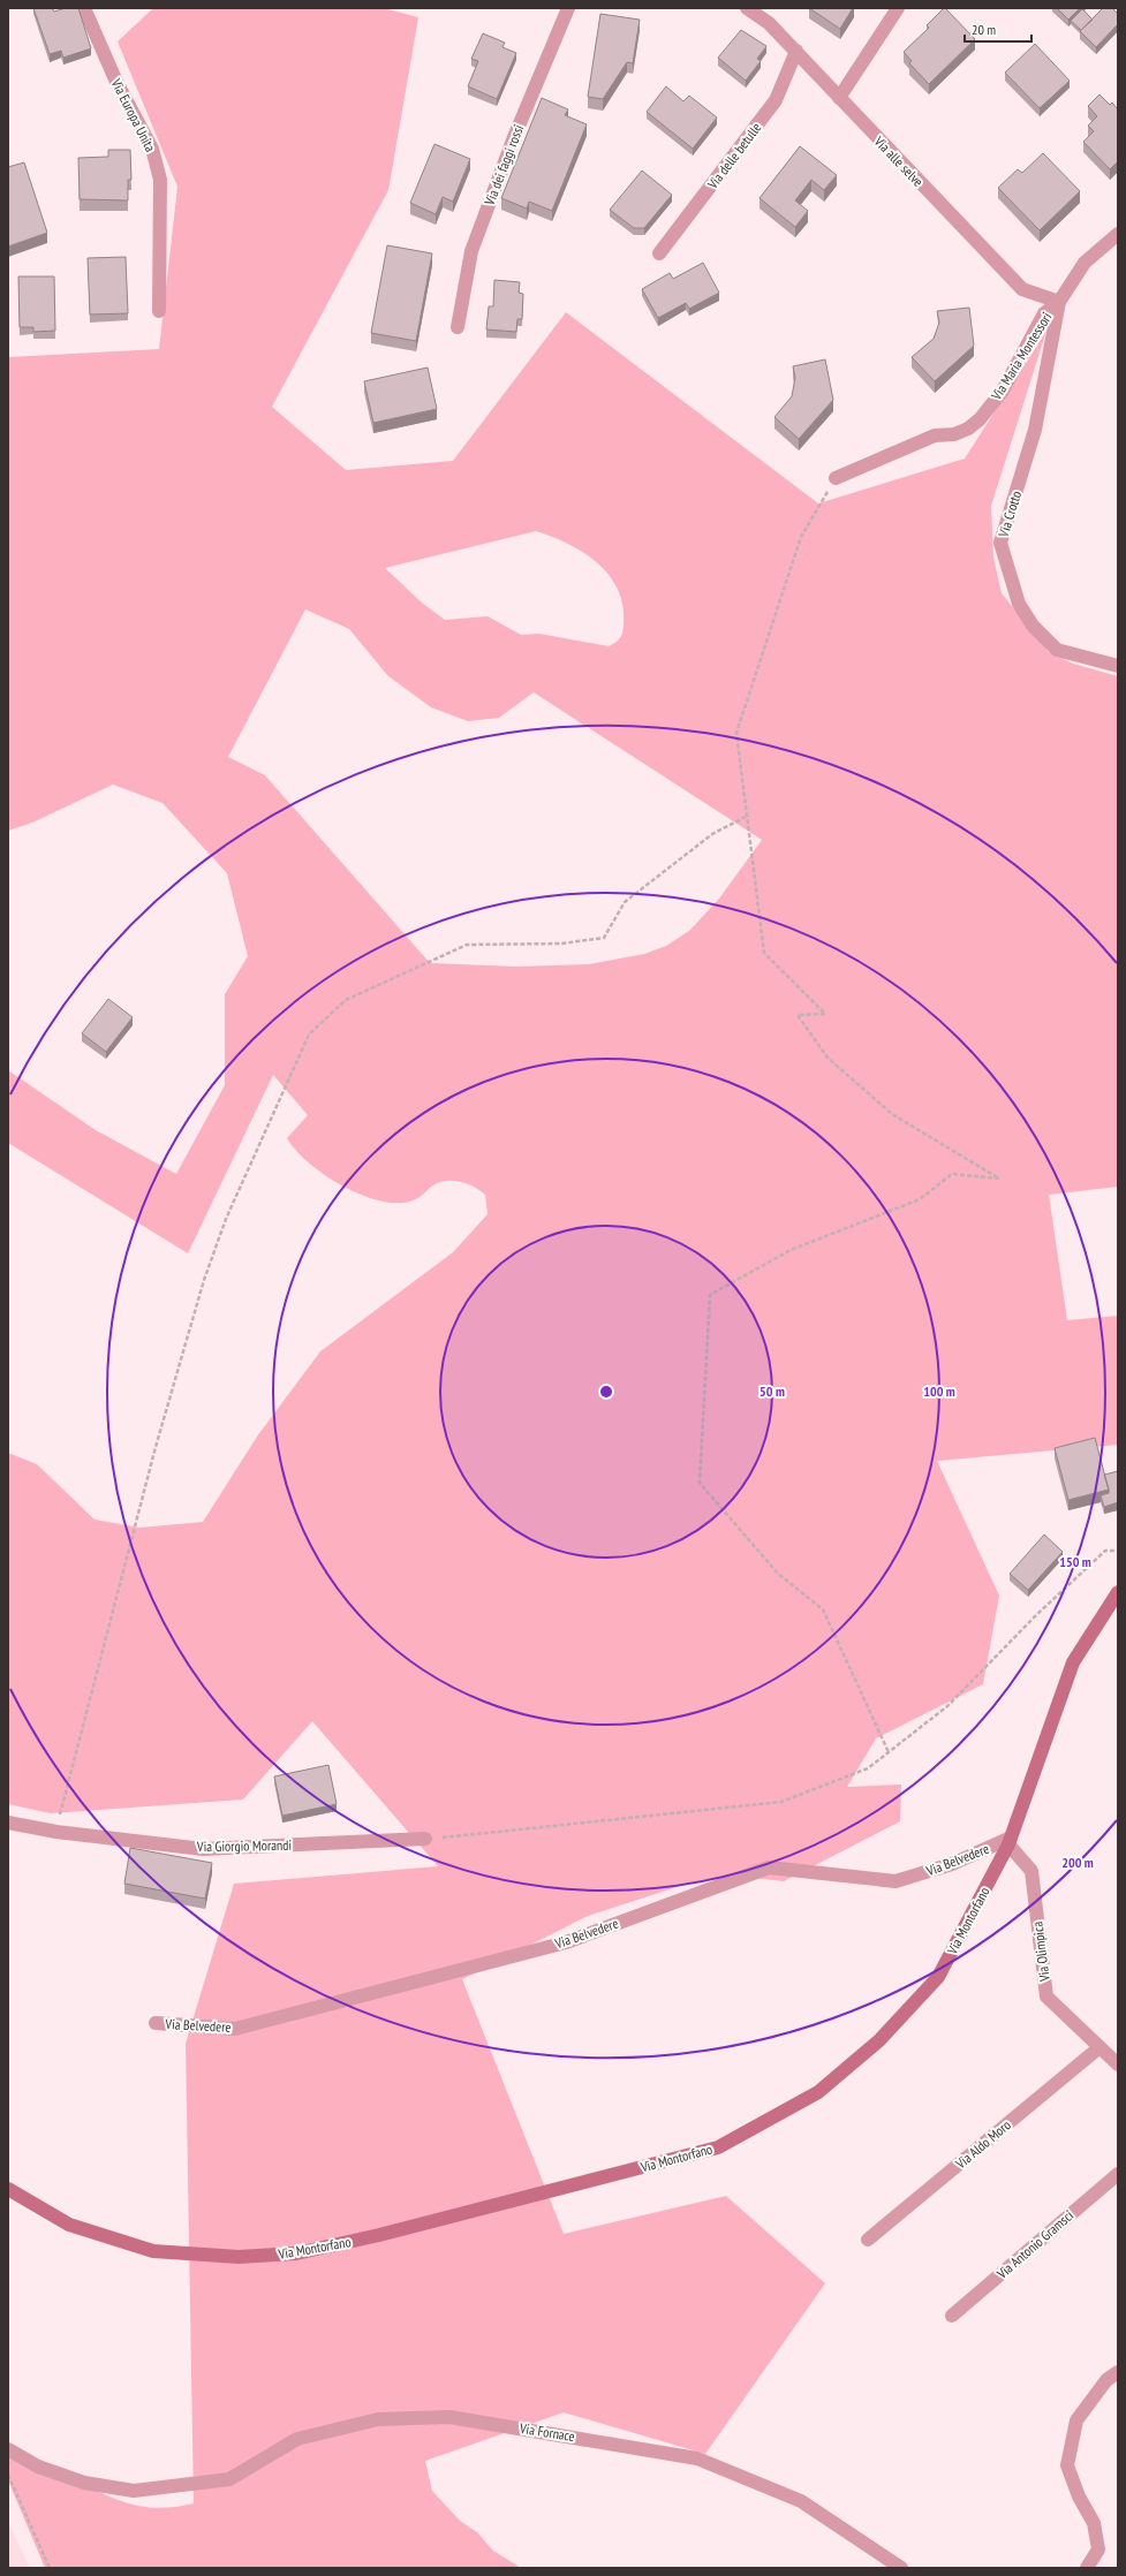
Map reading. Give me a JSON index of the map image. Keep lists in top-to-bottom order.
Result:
{
  "streets": {
    "street": [
      "Via Europa Unita",
      "Via delle betulle",
      "Via alle selve",
      "Via dei faggi rossi",
      "Via Maria Montessori",
      "Via Crotto",
      "Via Giorgio Morandi",
      "Via Belvedere",
      "Via Montorfano",
      "Via Olimpica",
      "Via Aldo Moro",
      "Via Antonio Gramsci",
      "Via Fornace"
    ]
  },
  "crossings": [
    ["Via delle betulle", "Via alle selve"],
    ["Via alle selve", "Via Maria Montessori"],
    ["Via alle selve", "Via Crotto"],
    ["Via Maria Montessori", "Via Crotto"],
    ["Via Belvedere", "Via Montorfano"],
    ["Via Belvedere", "Via Olimpica"],
    ["Via Montorfano", "Via Olimpica"],
    ["Via Olimpica", "Via Aldo Moro"]
  ],
  "scale_bar": "20 m",
  "rings": [
    "50 m",
    "100 m",
    "150 m",
    "200 m"
  ]
}
